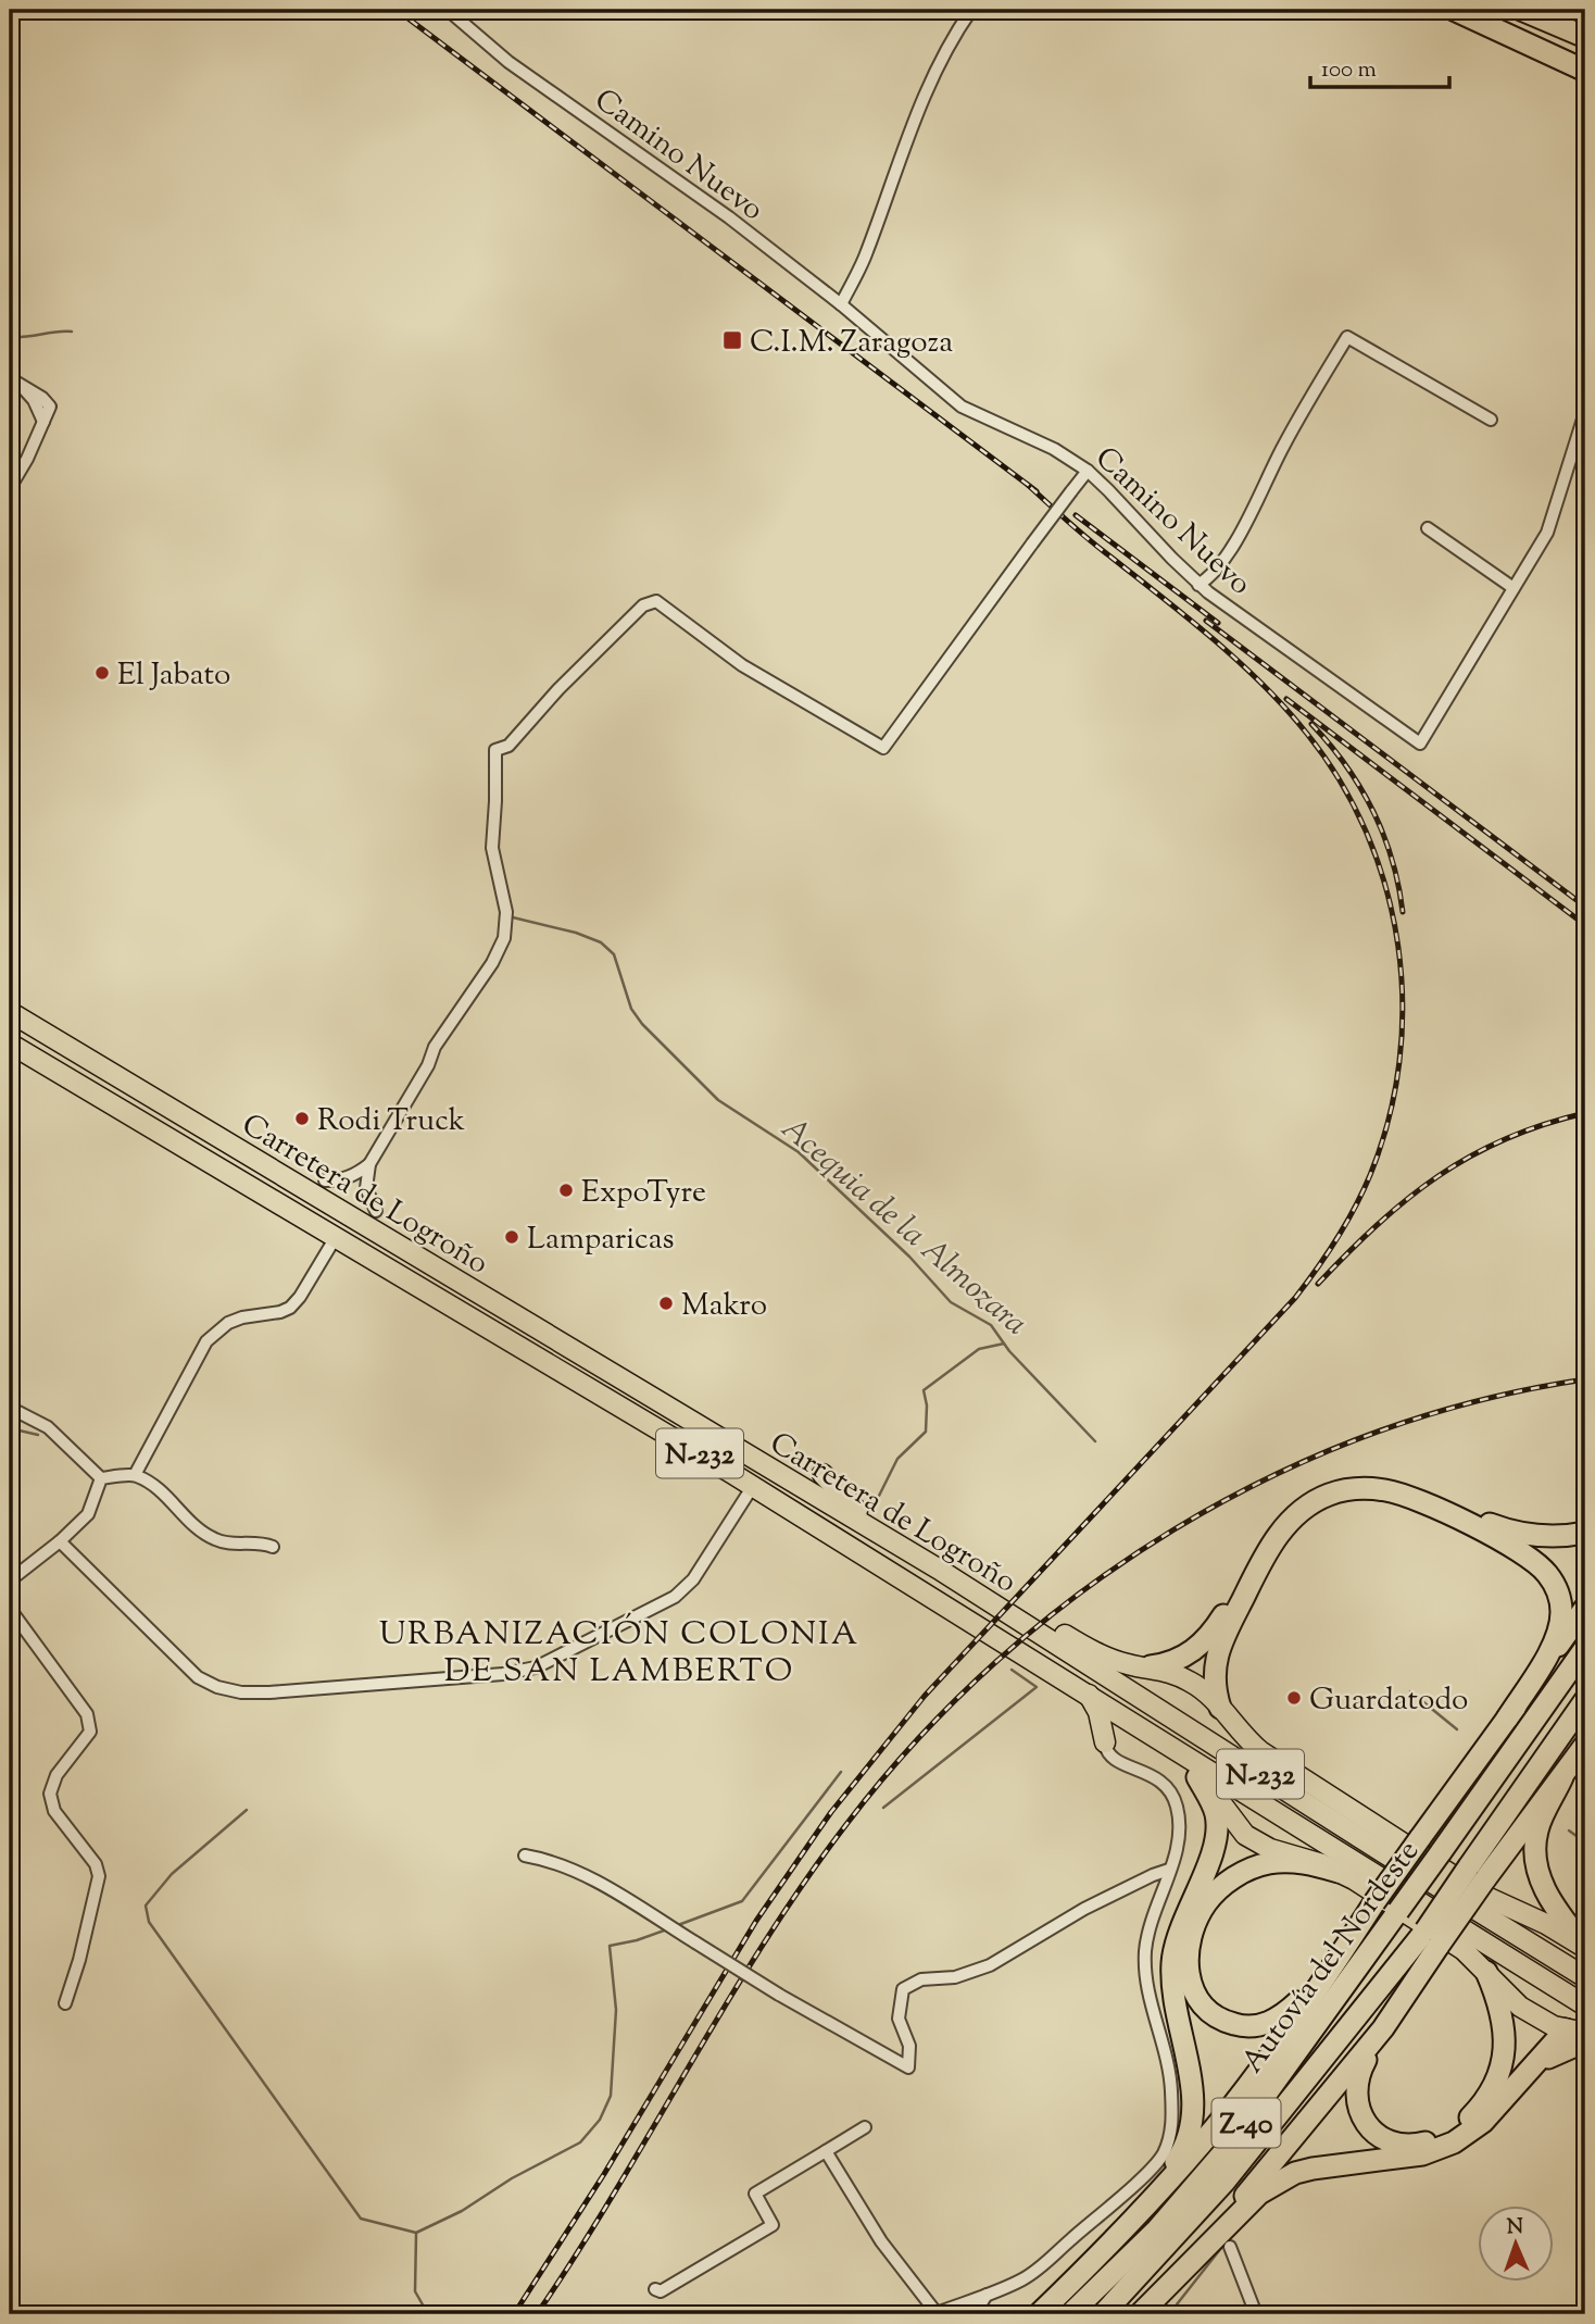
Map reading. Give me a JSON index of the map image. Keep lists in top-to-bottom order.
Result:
{
  "streets": {
    "highway": [
      "Carretera de Logroño",
      "N-232",
      "Autovía del Nordeste",
      "Z-40"
    ],
    "street": ["Camino Nuevo"]
  },
  "districts": ["URBANIZACIÓN COLONIA DE SAN LAMBERTO"],
  "water": ["Acequia de la Almozara"],
  "places": {
    "transit": ["C.I.M. Zaragoza"],
    "other": [
      "El Jabato",
      "Rodi Truck",
      "ExpoTyre",
      "Lamparicas",
      "Makro",
      "Guardatodo"
    ]
  },
  "scale_bar": "100 m",
  "north": "top"
}
